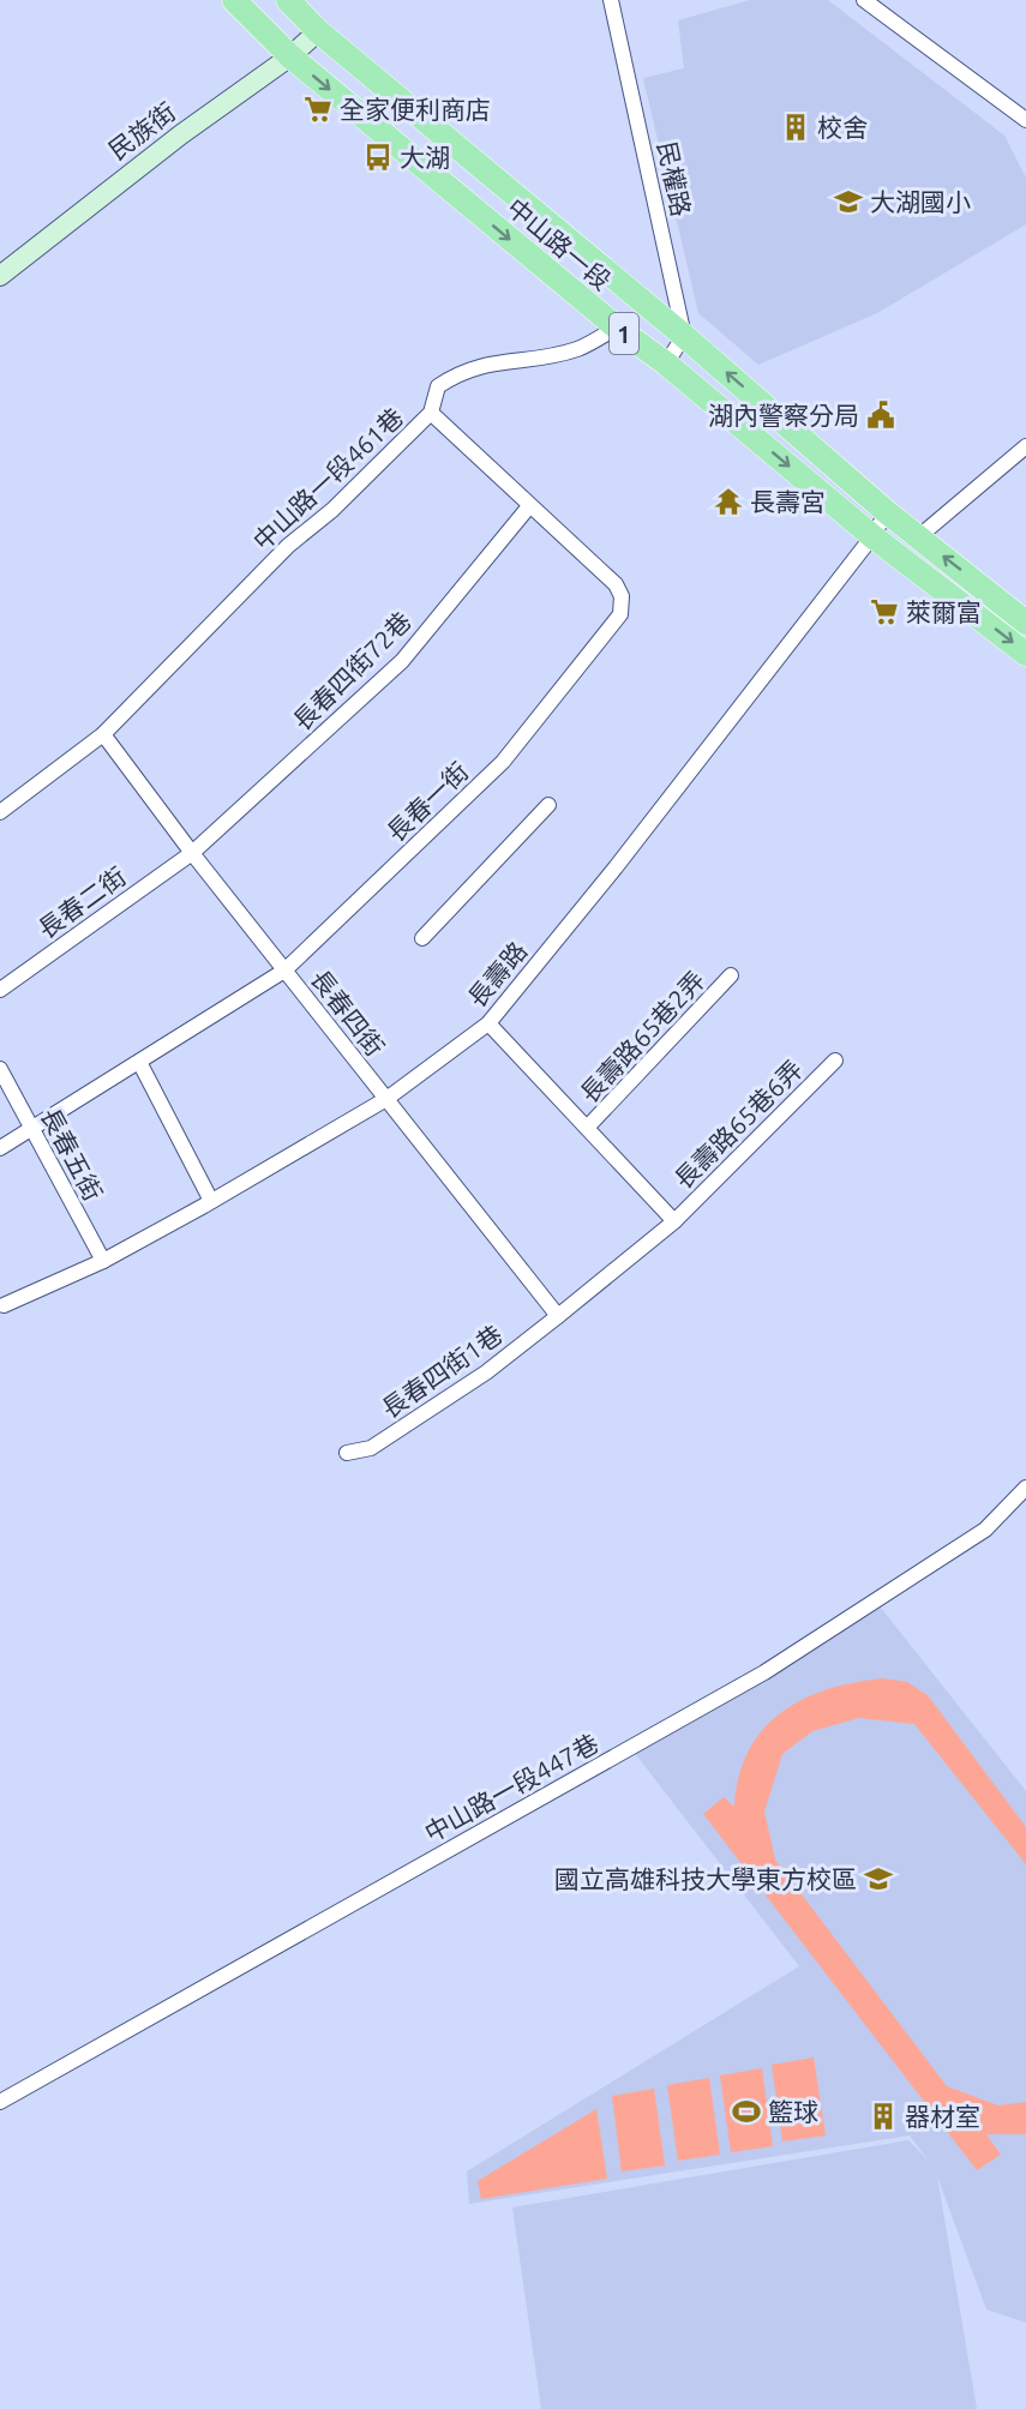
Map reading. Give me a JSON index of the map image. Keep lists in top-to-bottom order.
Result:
{
  "streets": {
    "main road": ["中山路一段", "1"],
    "street": [
      "民族街",
      "民權路",
      "中山路一段461巷",
      "長春四街72巷",
      "長春一街",
      "長春二街",
      "長壽路",
      "長春四街",
      "長壽路65巷2弄",
      "長壽路65巷6弄",
      "長春五街",
      "長春四街1巷",
      "中山路一段447巷"
    ]
  },
  "crossings": [
    ["民族街", "中山路一段"],
    ["民權路", "中山路一段"],
    ["中山路一段", "中山路一段461巷"],
    ["中山路一段", "長壽路"],
    ["中山路一段461巷", "長春一街"],
    ["中山路一段461巷", "長春四街"],
    ["長春四街72巷", "長春一街"],
    ["長春四街72巷", "長春二街"],
    ["長春四街72巷", "長春四街"],
    ["長春一街", "長春四街"],
    ["長春一街", "長春五街"],
    ["長春二街", "長春四街"],
    ["長壽路", "長春四街"],
    ["長壽路", "長春五街"],
    ["長春四街", "長壽路65巷6弄"],
    ["長春四街", "長春四街1巷"],
    ["長壽路65巷6弄", "長春四街1巷"]
  ],
  "places": {
    "supermarket": ["全家便利商店", "萊爾富"],
    "building": ["校舍", "器材室"],
    "bus stop": ["大湖"],
    "school or university": ["大湖國小", "國立高雄科技大學東方校區"],
    "public building": ["湖內警察分局"],
    "temple": ["長壽宮"],
    "sports": ["籃球"]
  }
}
